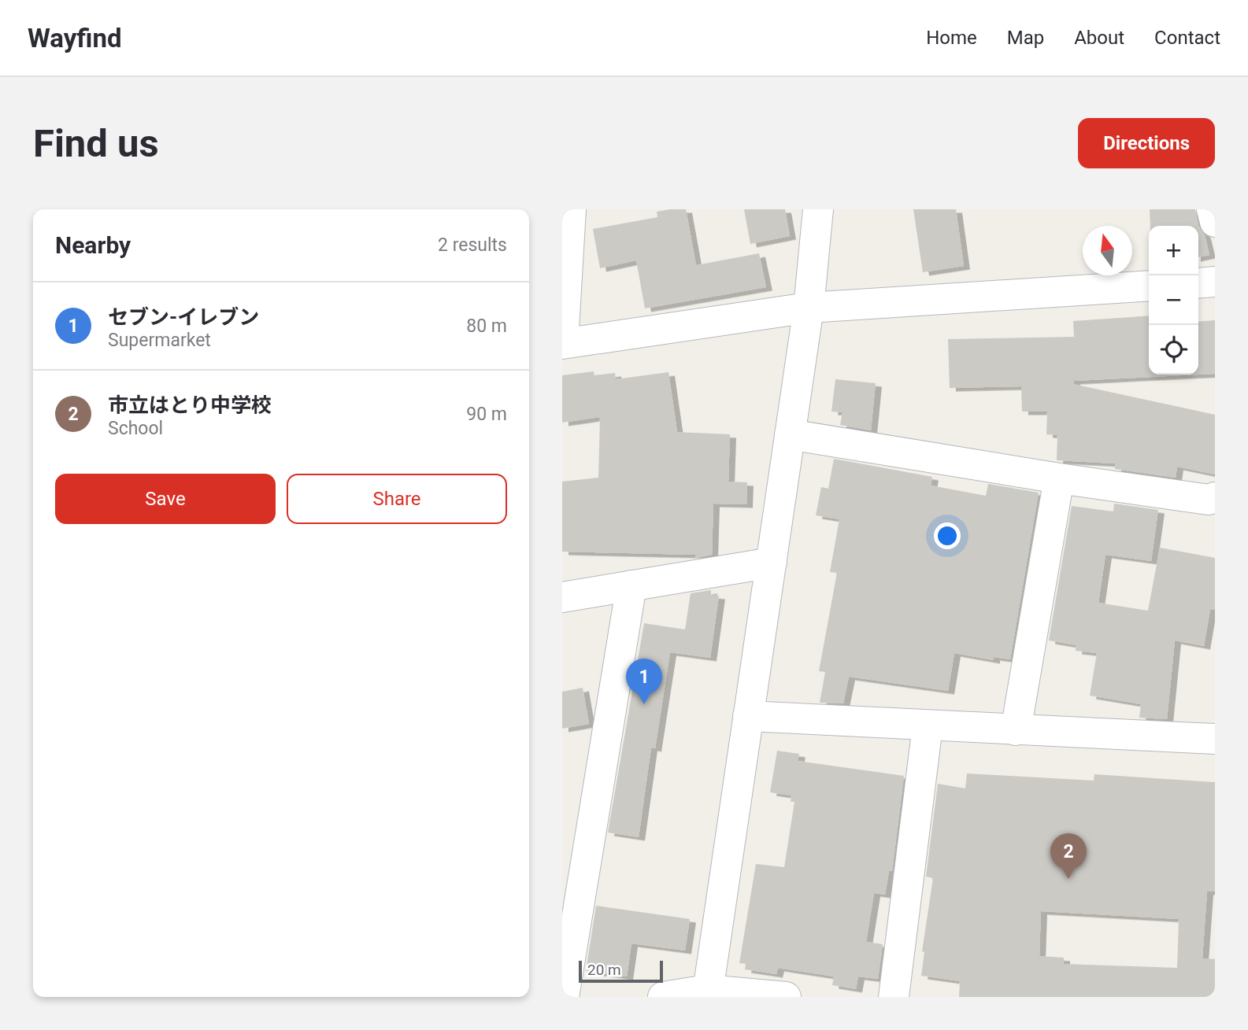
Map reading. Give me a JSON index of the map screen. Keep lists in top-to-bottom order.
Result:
{
  "scale_bar": "20 m",
  "north": "top",
  "page": {
    "header": "Wayfind",
    "nav": [
      "Home",
      "Map",
      "About",
      "Contact"
    ],
    "buttons": [
      "Directions",
      ["Save", "Share"]
    ],
    "title": "Find us",
    "heading": ["Nearby", "2 results"],
    "map_buttons": ["+", "−"],
    "list": [
      {
        "mark": "1",
        "name": "セブン-イレブン",
        "note": "Supermarket",
        "value": "80 m"
      },
      {
        "mark": "2",
        "name": "市立はとり中学校",
        "note": "School",
        "value": "90 m"
      }
    ],
    "pins": ["1", "2"],
    "scale": "20 m"
  }
}
